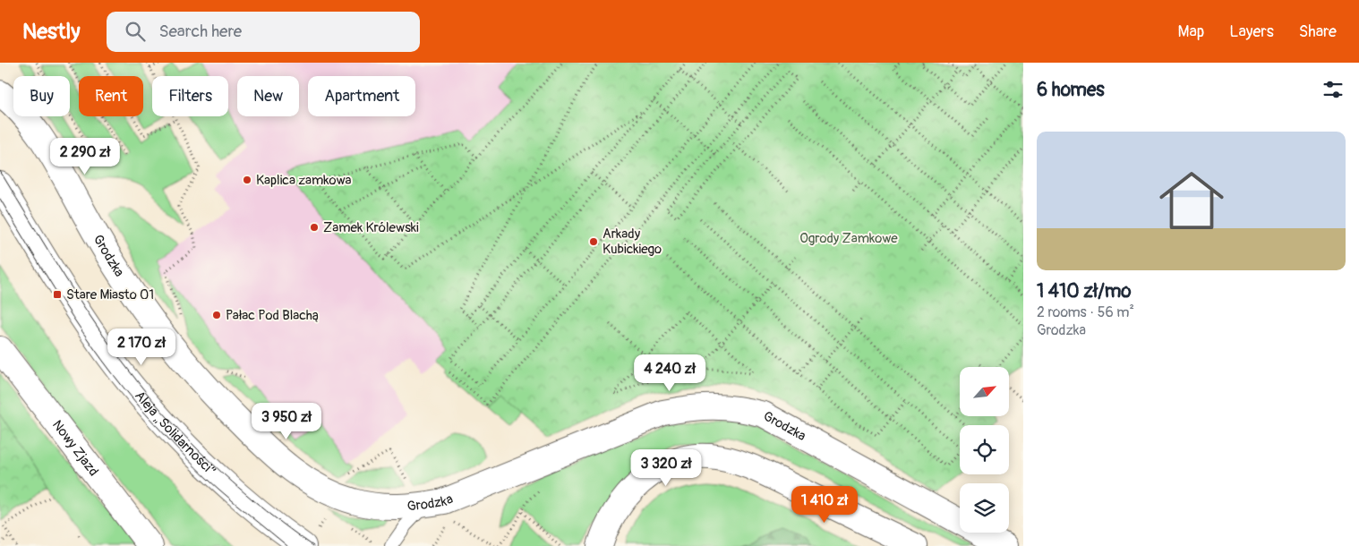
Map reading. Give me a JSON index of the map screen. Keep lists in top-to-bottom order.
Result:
{
  "streets": {
    "main road": ["Grodzka", "Aleja „Solidarności”", "Nowy Zjazd"]
  },
  "parks": ["Ogrody Zamkowe"],
  "places": {
    "other": [
      "Kaplica zamkowa",
      "Zamek Królewski",
      "Arkady Kubickiego",
      "Pałac Pod Blachą"
    ],
    "transit": ["Stare Miasto 01"]
  },
  "north": "top right",
  "page": {
    "header": "Nestly",
    "search": "Search here",
    "nav": ["Map", "Layers", "Share"],
    "heading": "6 homes",
    "chip": [
      "Buy",
      "Rent",
      "Filters",
      "New",
      "Apartment"
    ],
    "list": [
      {
        "name": "1 410 zł/mo",
        "note": "2 rooms · 56 m² · Grodzka"
      }
    ],
    "price": [
      "2 290 zł",
      "2 170 zł",
      "4 240 zł",
      "3 950 zł",
      "3 320 zł",
      "1 410 zł"
    ]
  }
}
